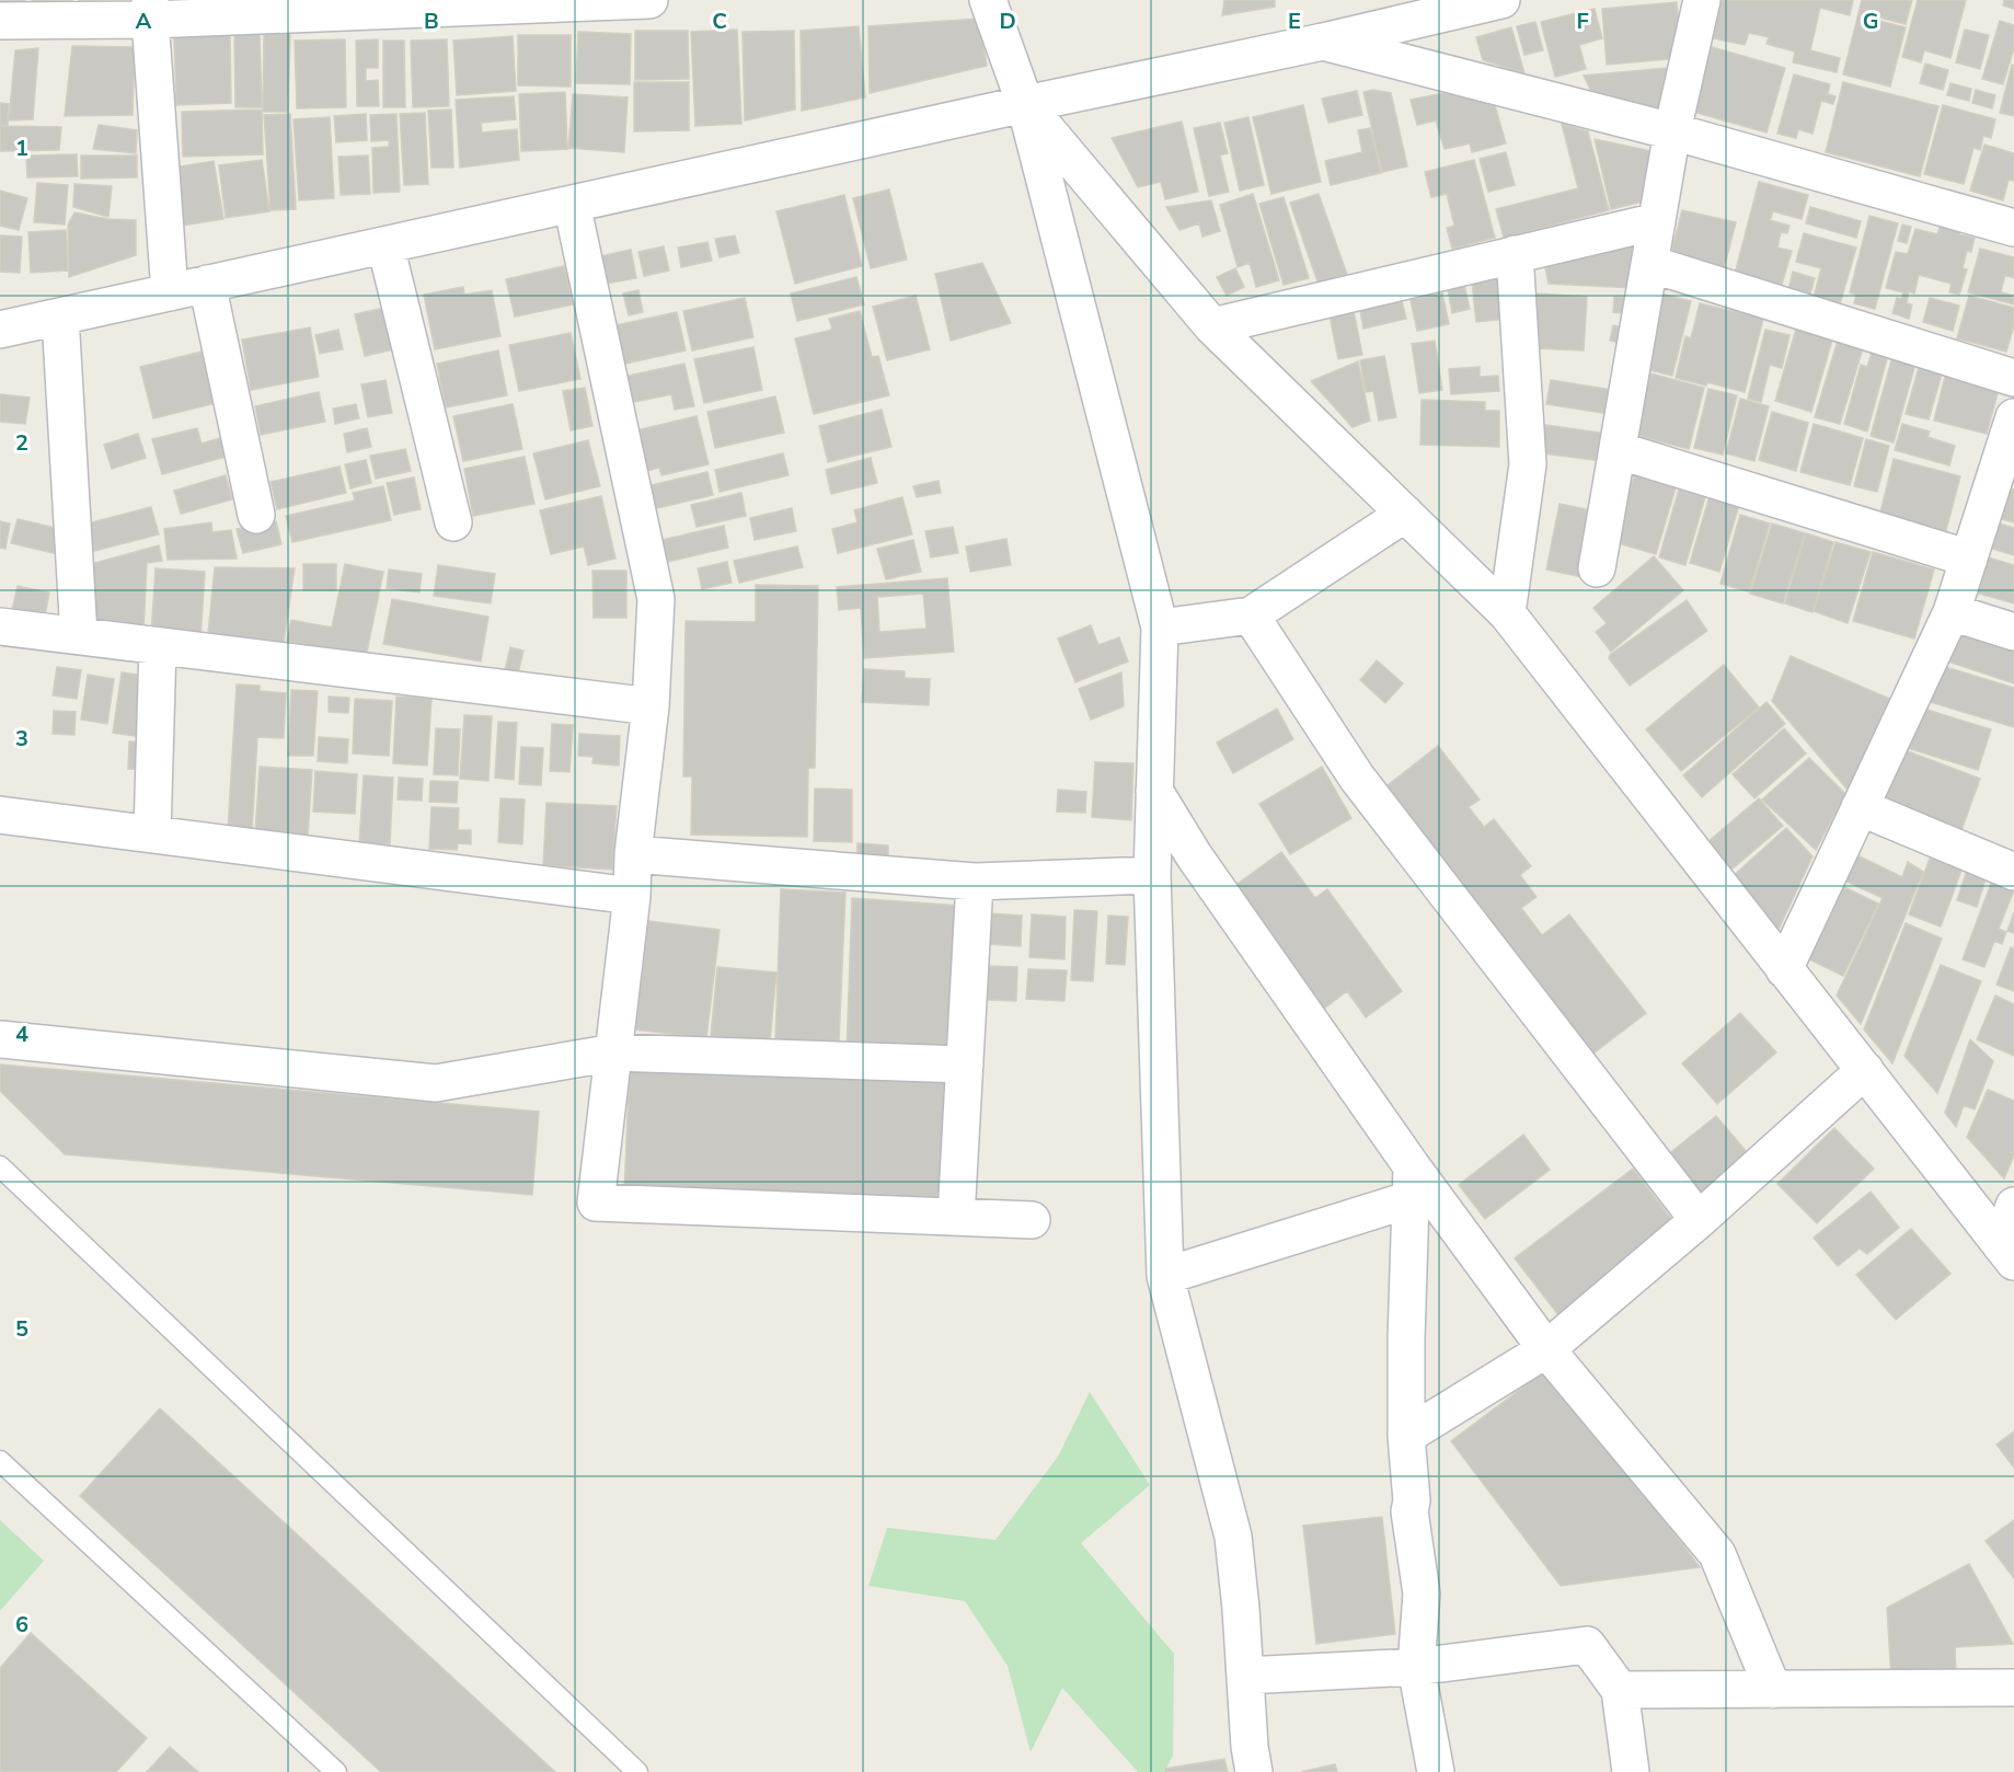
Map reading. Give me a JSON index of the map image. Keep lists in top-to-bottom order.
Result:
{
  "grid": {
    "columns": [
      "A",
      "B",
      "C",
      "D",
      "E",
      "F",
      "G"
    ],
    "rows": [
      "1",
      "2",
      "3",
      "4",
      "5",
      "6"
    ]
  }
}
